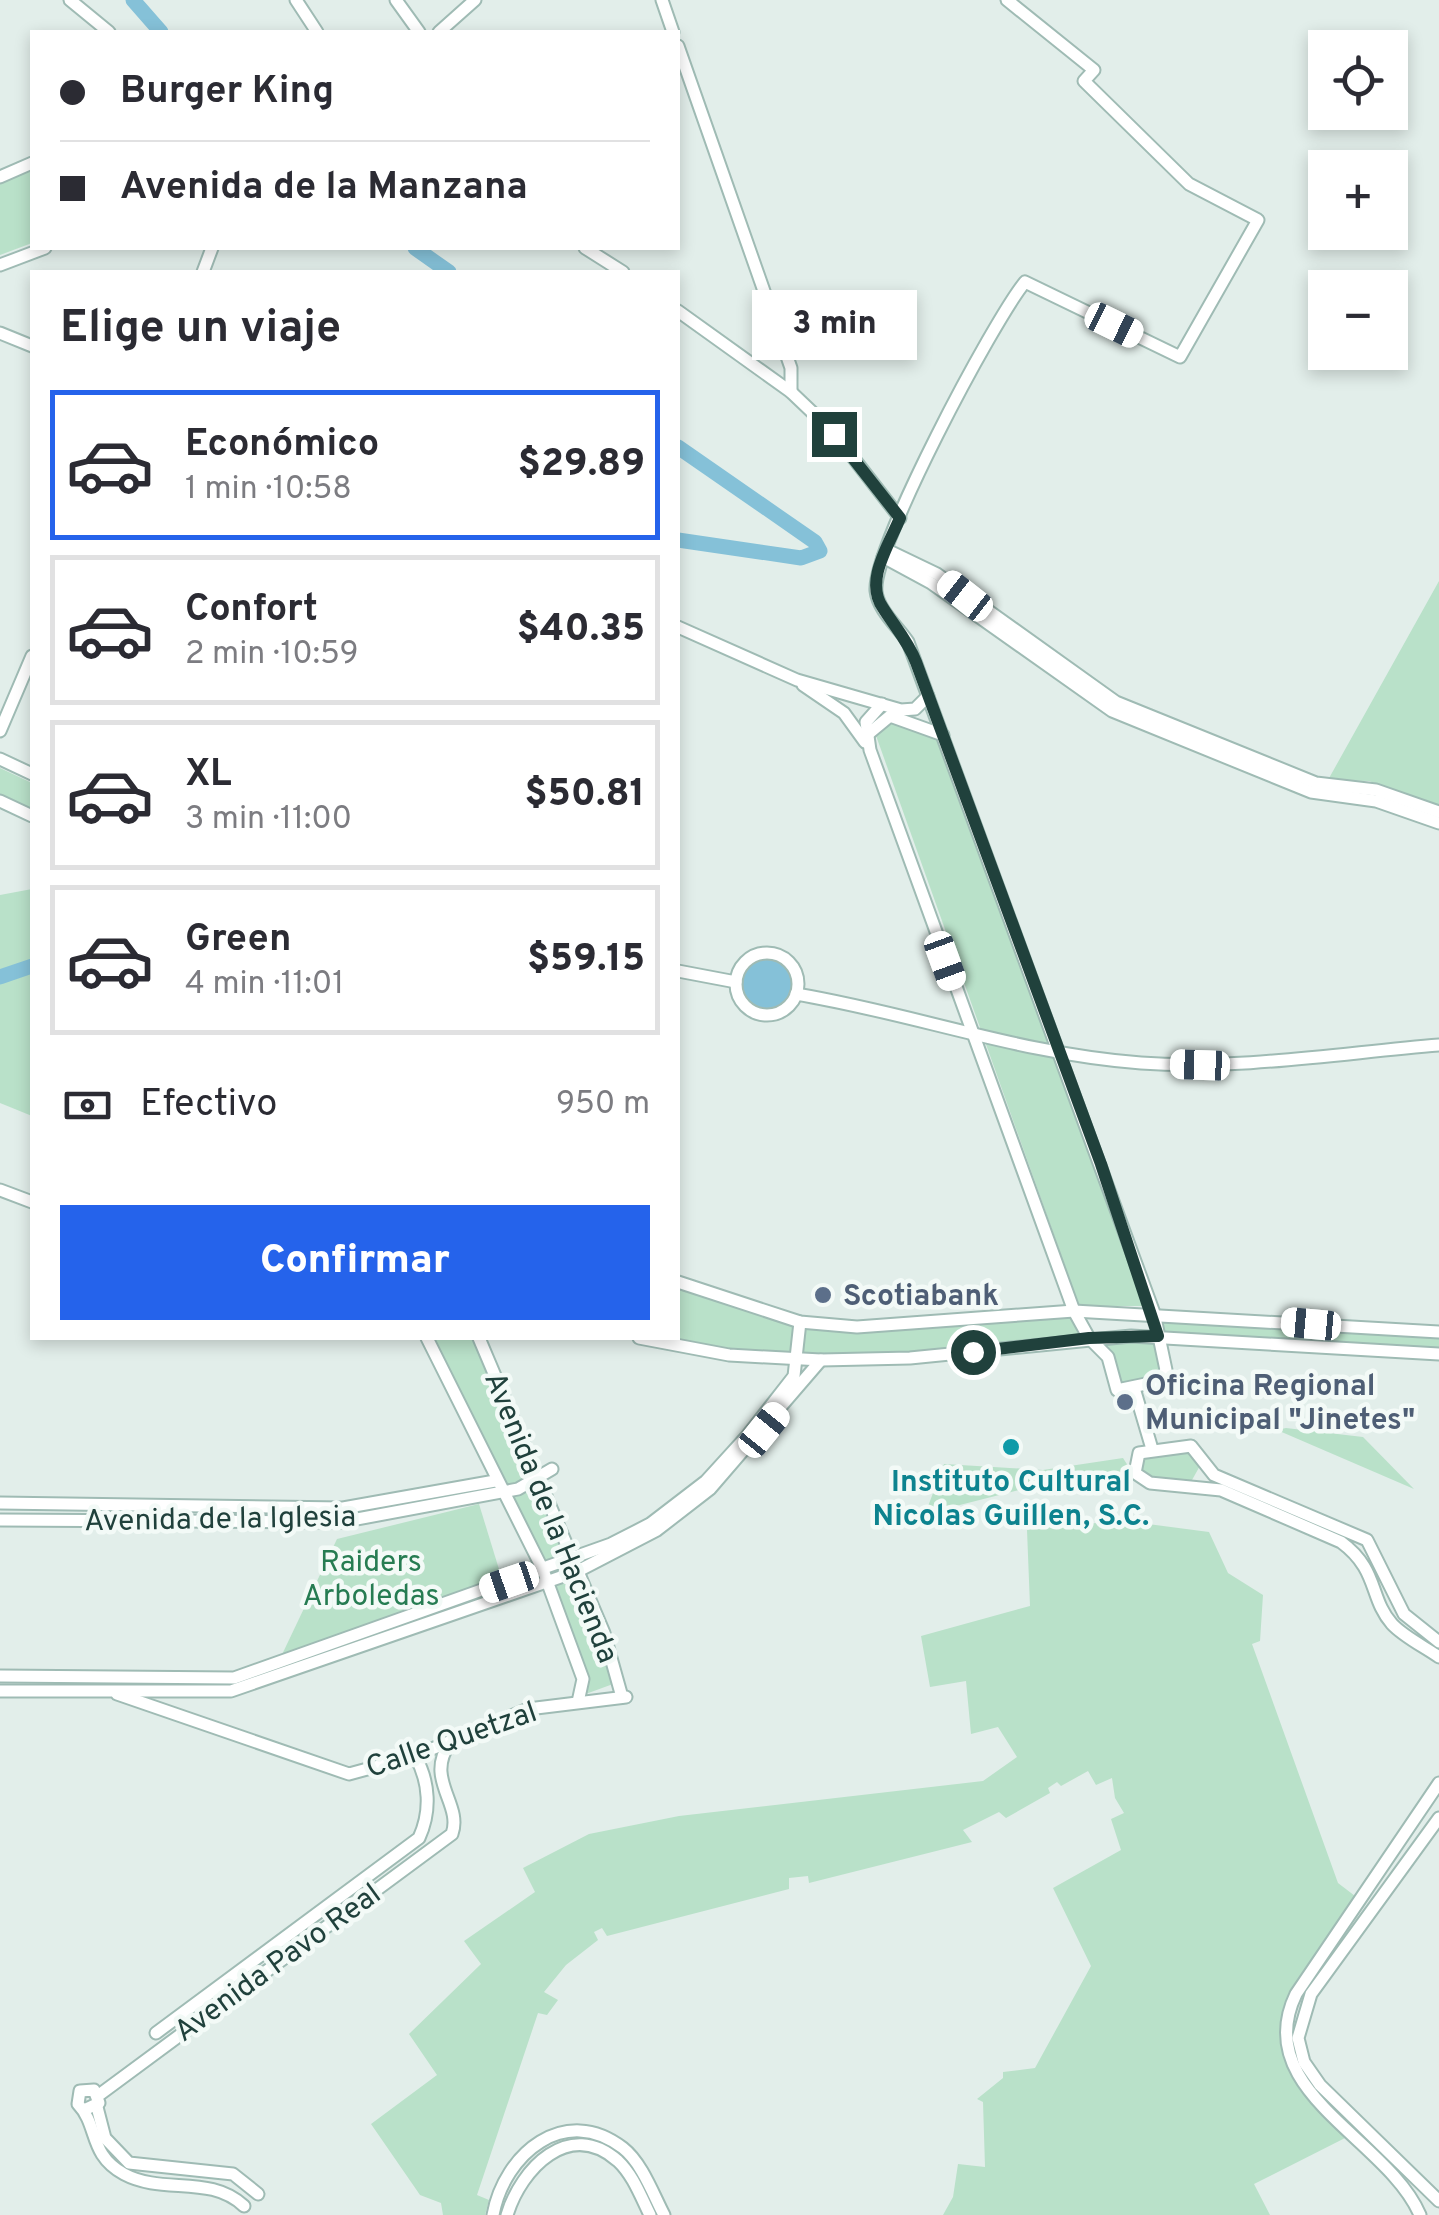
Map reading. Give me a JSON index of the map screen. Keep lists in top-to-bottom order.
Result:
{
  "streets": {
    "street": [
      "Avenida de la Hacienda",
      "Avenida de la Iglesia",
      "Calle Quetzal",
      "Avenida Pavo Real"
    ]
  },
  "crossings": [
    ["Avenida de la Hacienda", "Avenida de la Iglesia"],
    ["Avenida de la Hacienda", "Calle Quetzal"],
    ["Calle Quetzal", "Avenida Pavo Real"]
  ],
  "parks": ["Raiders Arboledas"],
  "places": ["Scotiabank", "Oficina Regional Municipal \"Jinetes\"", "Instituto Cultural Nicolas Guillen, S.C."],
  "page": {
    "map_buttons": ["+", "−"],
    "banner": ["Burger King", "Avenida de la Manzana"],
    "heading": "Elige un viaje",
    "bubble": "3 min",
    "list": [
      {
        "name": "Económico",
        "note": "1 min · 10:58",
        "value": "$29.89"
      },
      {
        "name": "Confort",
        "note": "2 min · 10:59",
        "value": "$40.35"
      },
      {
        "name": "XL",
        "note": "3 min · 11:00",
        "value": "$50.81"
      },
      {
        "name": "Green",
        "note": "4 min · 11:01",
        "value": "$59.15"
      }
    ],
    "pay": ["Efectivo", "950 m"],
    "buttons": "Confirmar"
  }
}
